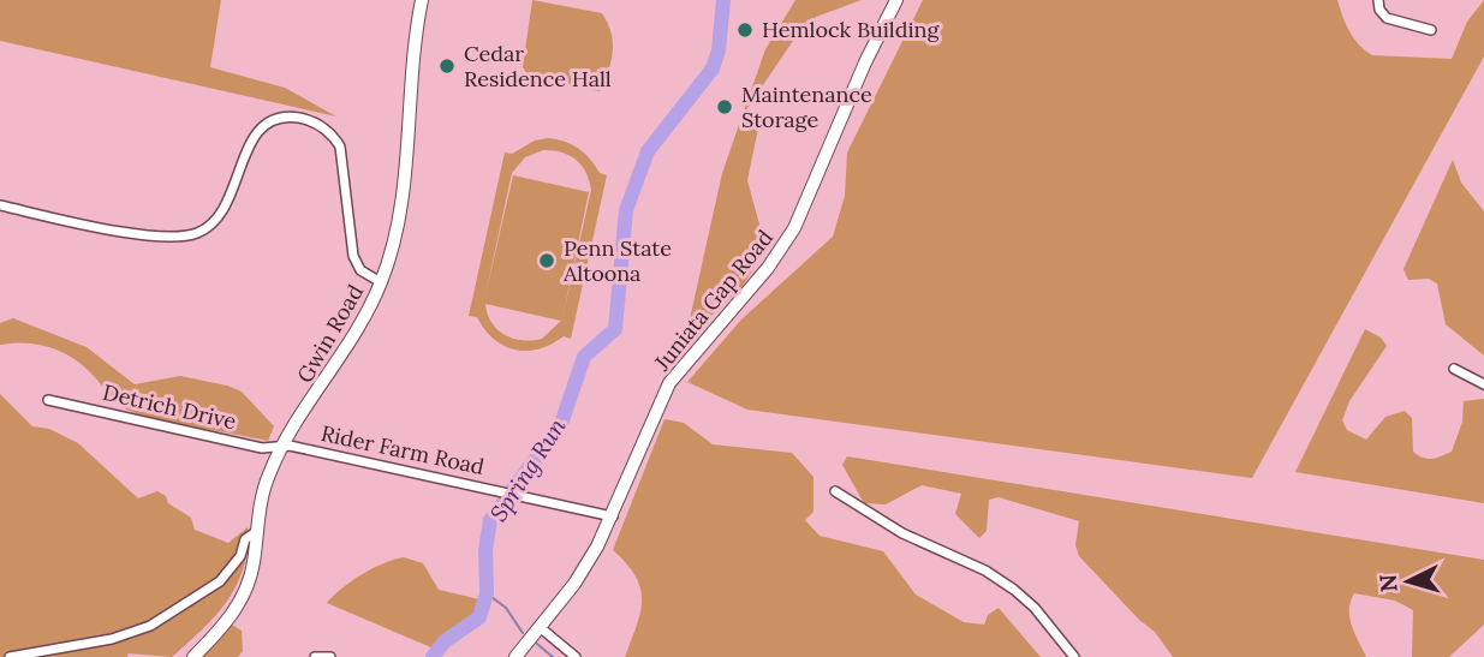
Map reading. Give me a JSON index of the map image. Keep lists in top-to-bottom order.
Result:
{
  "streets": {
    "main road": ["Juniata Gap Road", "Gwin Road"],
    "street": ["Detrich Drive", "Rider Farm Road"]
  },
  "crossings": [
    ["Juniata Gap Road", "Rider Farm Road"],
    ["Gwin Road", "Detrich Drive"],
    ["Gwin Road", "Rider Farm Road"],
    ["Detrich Drive", "Rider Farm Road"]
  ],
  "water": ["Spring Run"],
  "places": [
    "Hemlock Building",
    "Cedar Residence Hall",
    "Maintenance Storage",
    "Penn State Altoona"
  ],
  "north": "left"
}
